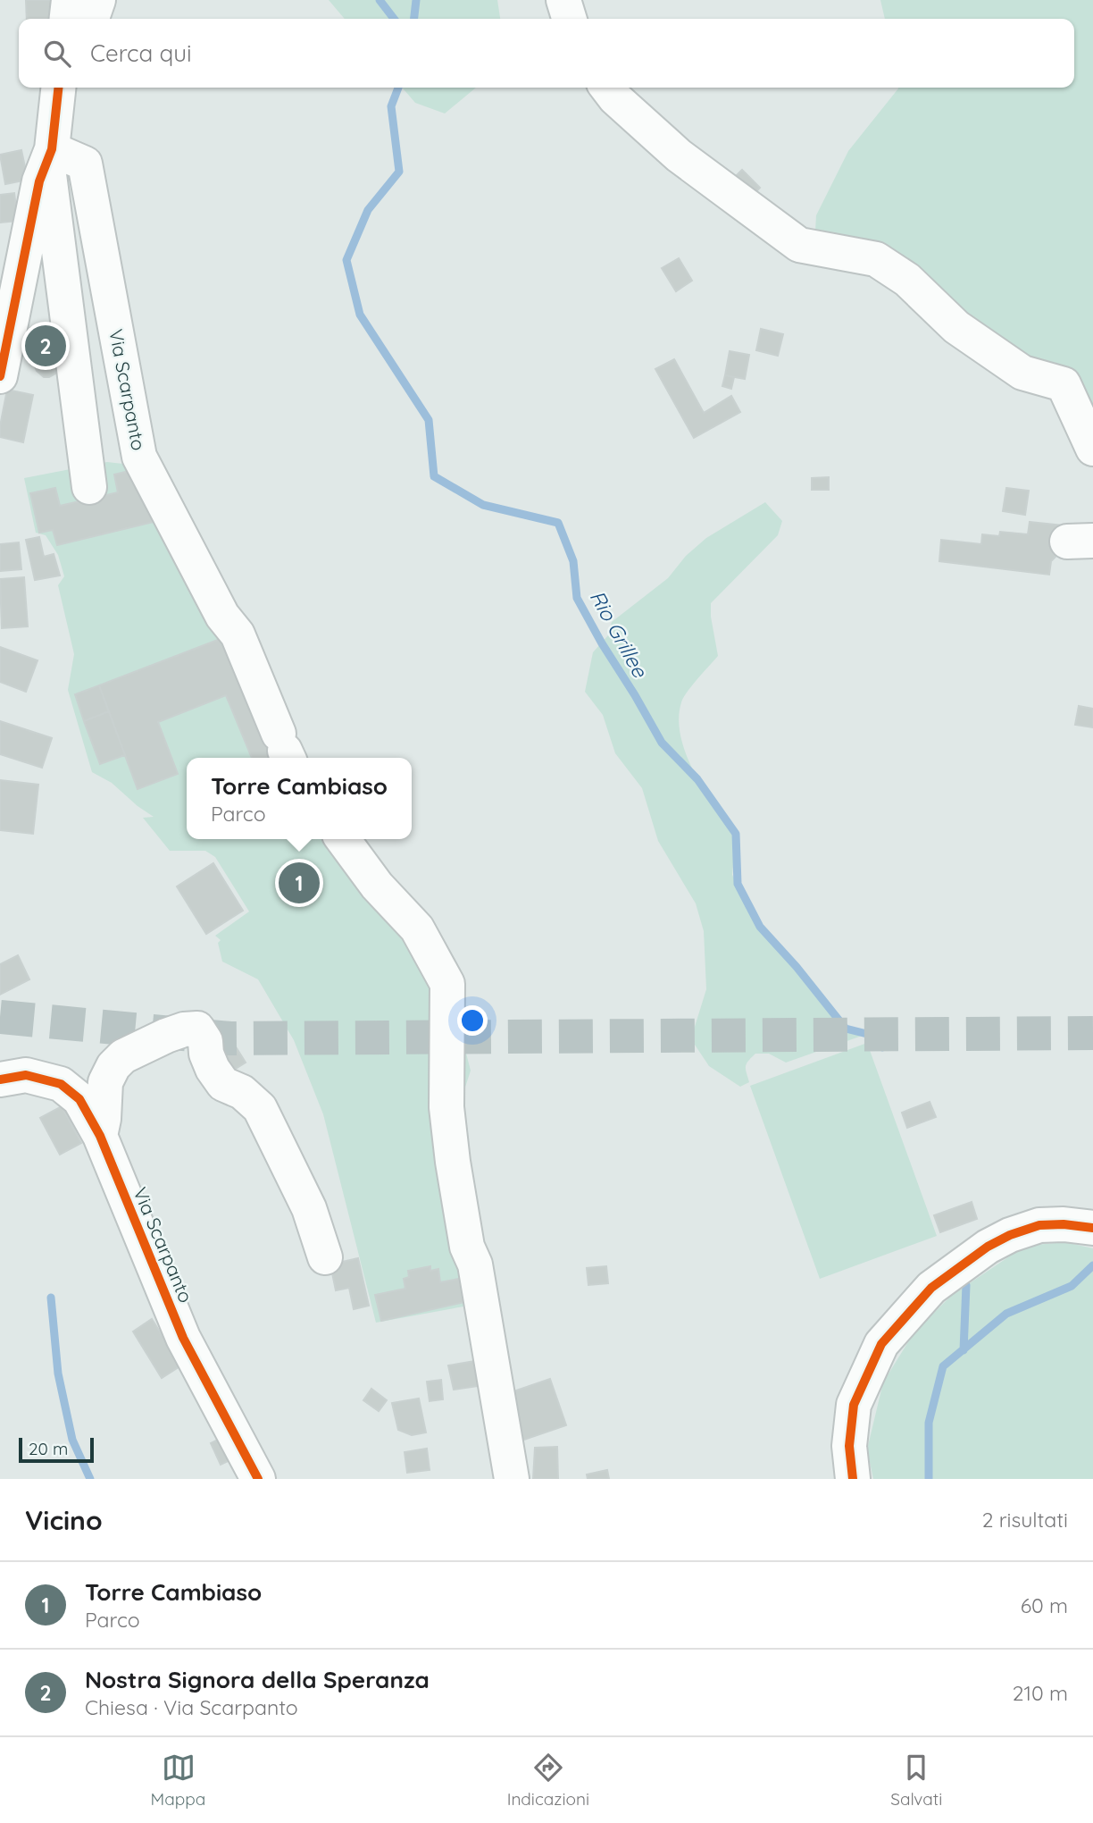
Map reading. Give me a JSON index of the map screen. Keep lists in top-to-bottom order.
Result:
{
  "streets": {
    "street": ["Via Scarpanto"]
  },
  "water": ["Rio Grillee"],
  "scale_bar": "20 m",
  "page": {
    "search": "Cerca qui",
    "pins": ["2", "1"],
    "popup": ["Torre Cambiaso", "Parco"],
    "scale": "20 m",
    "heading": ["Vicino", "2 risultati"],
    "list": [
      {
        "mark": "1",
        "name": "Torre Cambiaso",
        "note": "Parco",
        "value": "60 m"
      },
      {
        "mark": "2",
        "name": "Nostra Signora della Speranza",
        "note": "Chiesa · Via Scarpanto",
        "value": "210 m"
      }
    ],
    "nav": ["Mappa", "Indicazioni", "Salvati"]
  }
}
